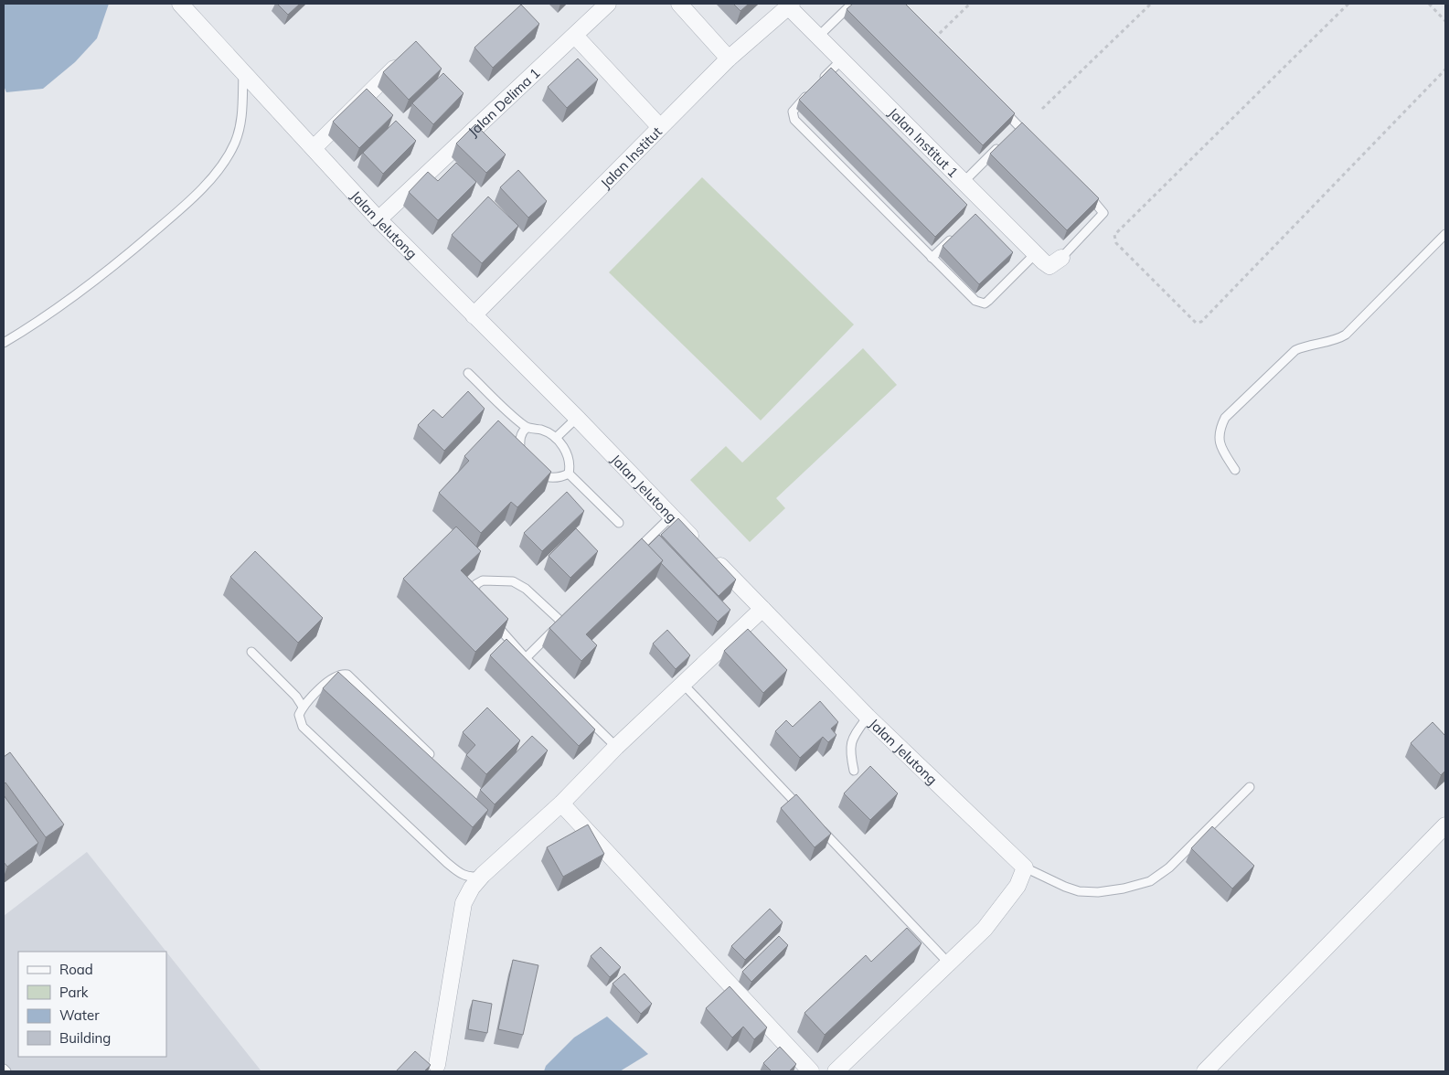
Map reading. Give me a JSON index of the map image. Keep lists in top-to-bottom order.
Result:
{
  "streets": {
    "street": [
      "Jalan Delima 1",
      "Jalan Institut 1",
      "Jalan Institut",
      "Jalan Jelutong"
    ]
  },
  "crossings": [
    ["Jalan Delima 1", "Jalan Jelutong"],
    ["Jalan Institut 1", "Jalan Institut"],
    ["Jalan Institut", "Jalan Jelutong"]
  ],
  "legend": [
    "Road",
    "Park",
    "Water",
    "Building"
  ]
}
